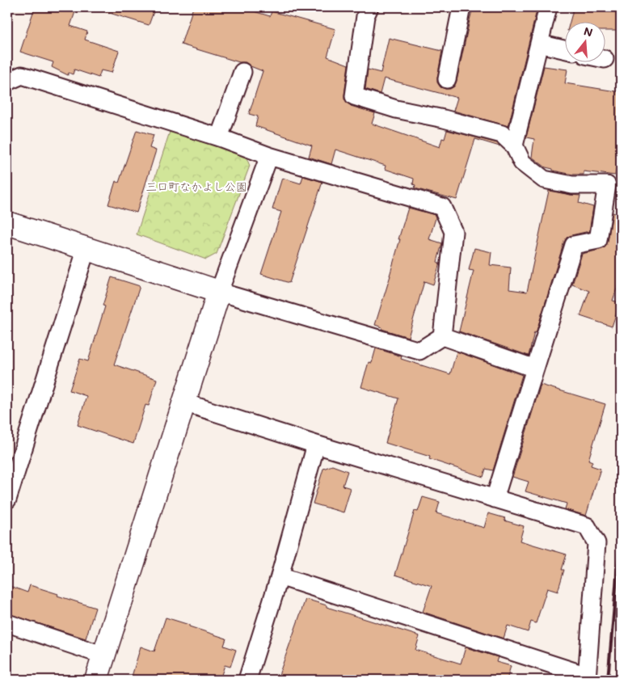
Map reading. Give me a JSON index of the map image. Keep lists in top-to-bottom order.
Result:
{
  "parks": ["三口町なかよし公園"],
  "north": "top"
}
